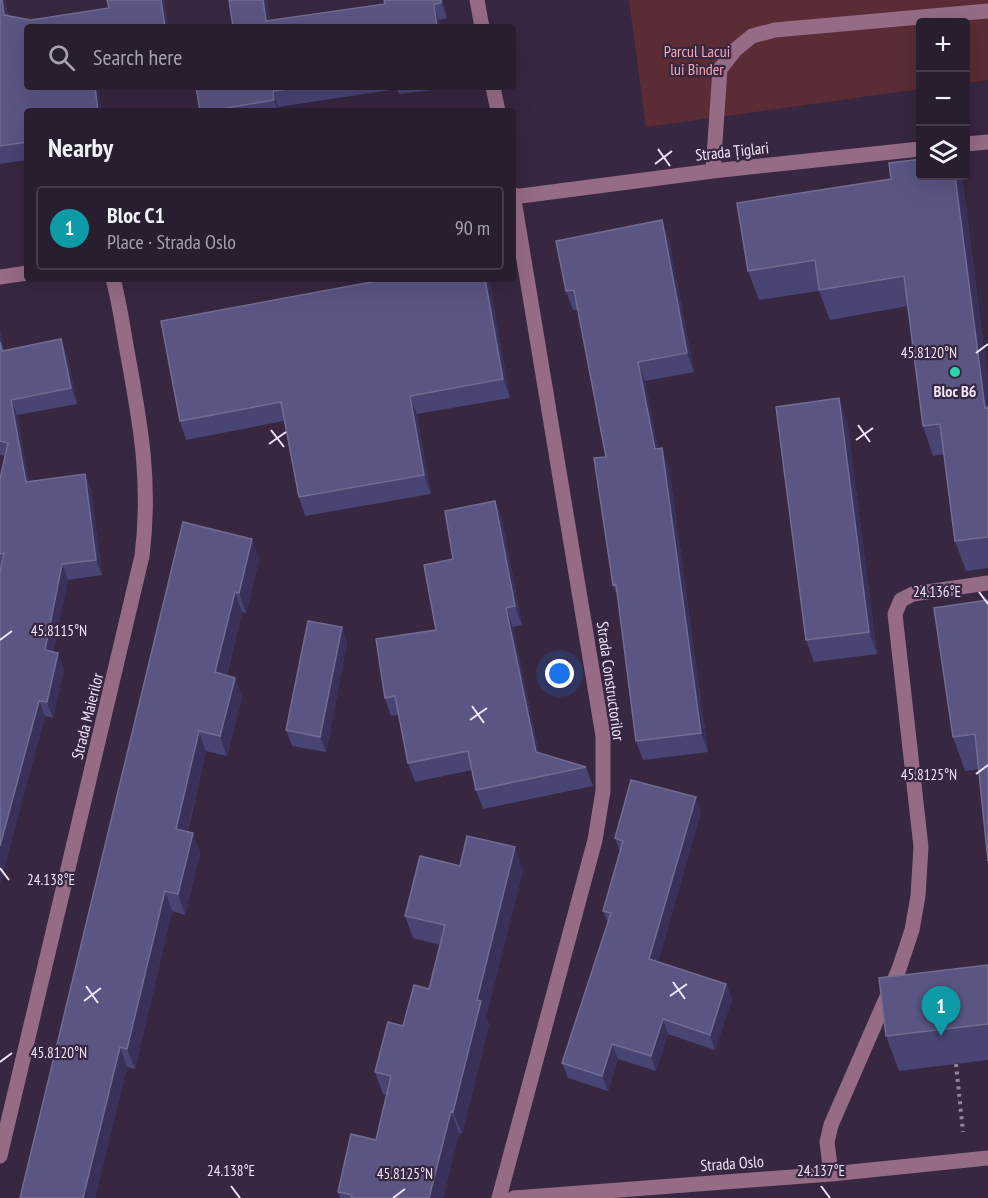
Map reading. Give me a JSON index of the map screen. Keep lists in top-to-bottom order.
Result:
{
  "streets": {
    "street": [
      "Strada Țiglari",
      "Strada Constructorilor",
      "Strada Maierilor",
      "Strada Oslo"
    ]
  },
  "parks": ["Parcul Lacui lui Binder"],
  "places": ["Bloc B6"],
  "page": {
    "map_buttons": ["+", "−"],
    "search": "Search here",
    "heading": "Nearby",
    "list": [
      {
        "mark": "1",
        "name": "Bloc C1",
        "note": "Place · Strada Oslo",
        "value": "90 m"
      }
    ],
    "pins": "1"
  },
  "coordinates": [
    "45.8120°N",
    "24.136°E",
    "45.8115°N",
    "45.8125°N",
    "24.138°E",
    "24.137°E"
  ]
}
